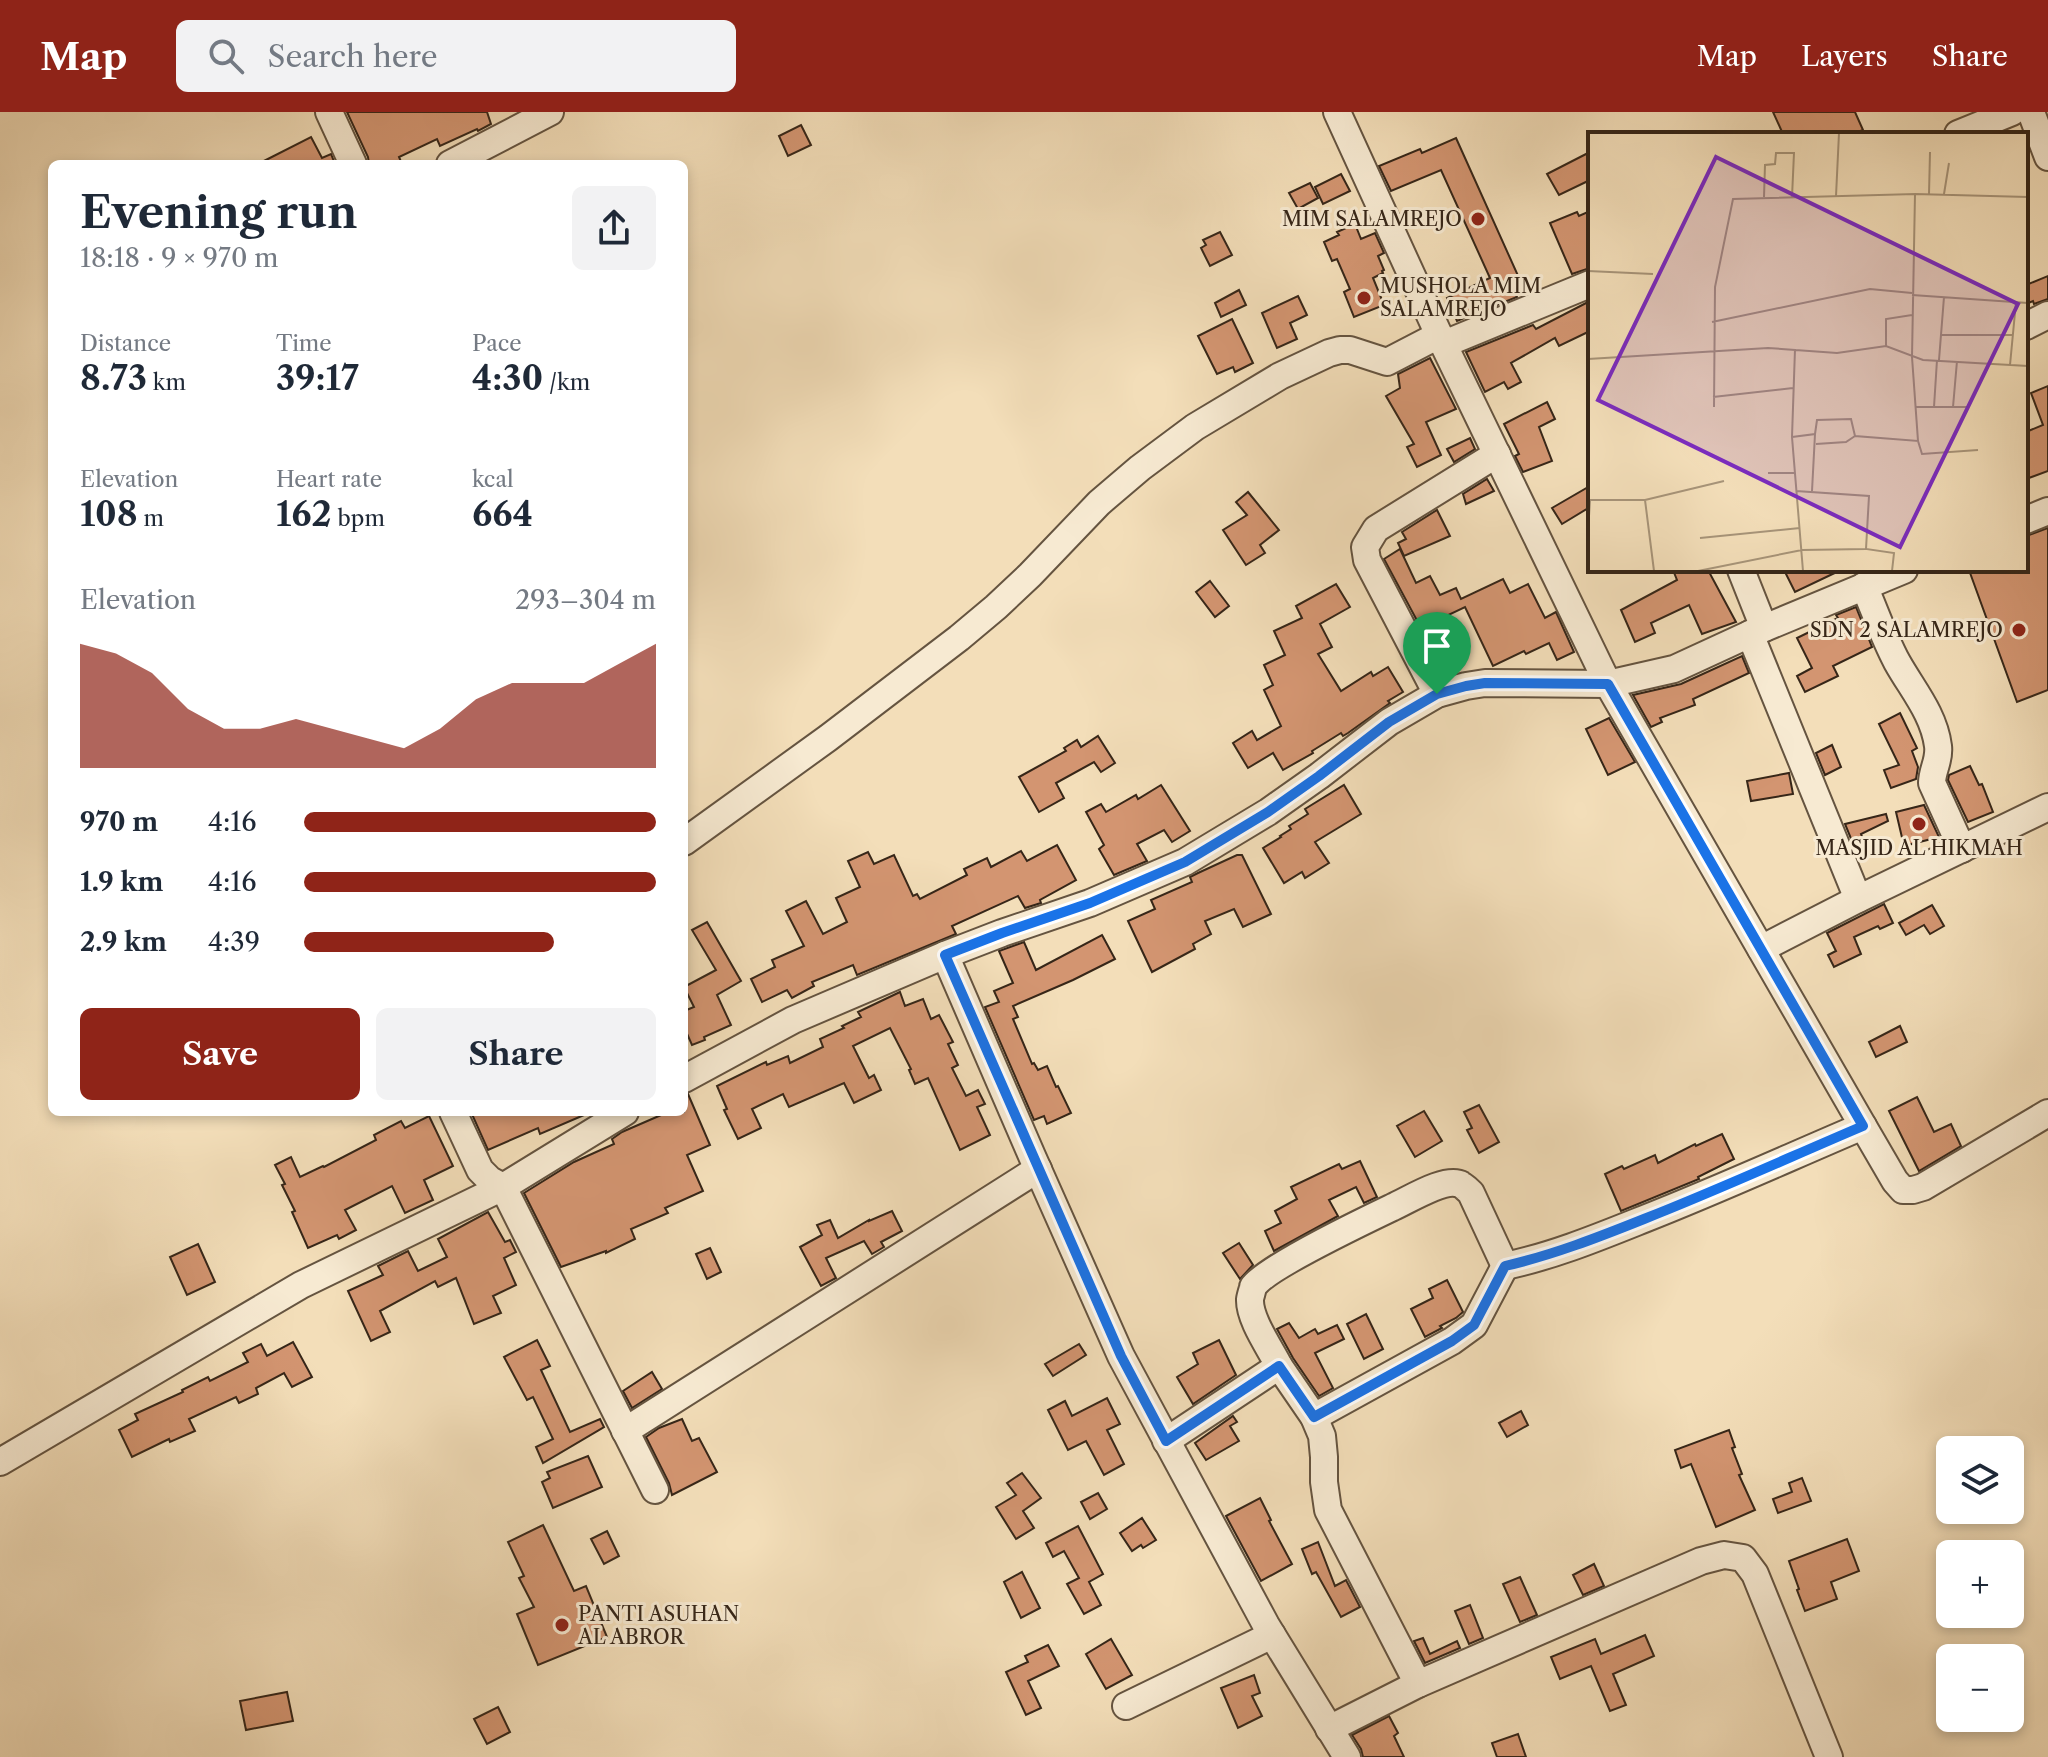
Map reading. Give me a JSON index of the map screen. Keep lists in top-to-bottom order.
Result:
{
  "places": [
    "MIM SALAMREJO",
    "MUSHOLA MIM SALAMREJO",
    "SDN 2 SALAMREJO",
    "MASJID AL HIKMAH",
    "PANTI ASUHAN AL ABROR"
  ],
  "page": {
    "header": "Map",
    "search": "Search here",
    "nav": ["Map", "Layers", "Share"],
    "heading": ["Evening run", "18:18 · 9 × 970 m"],
    "stats": [
      ["Distance", "8.73 km"],
      ["Time", "39:17"],
      ["Pace", "4:30 /km"],
      ["Elevation", "108 m"],
      ["Heart rate", "162 bpm"],
      ["kcal", "664"]
    ],
    "chart": ["Elevation", "293–304 m"],
    "list": [
      {
        "name": "970 m",
        "note": "4:16"
      },
      {
        "name": "1.9 km",
        "note": "4:16"
      },
      {
        "name": "2.9 km",
        "note": "4:39"
      }
    ],
    "buttons": ["Save", "Share"],
    "map_buttons": ["+", "−"]
  }
}
